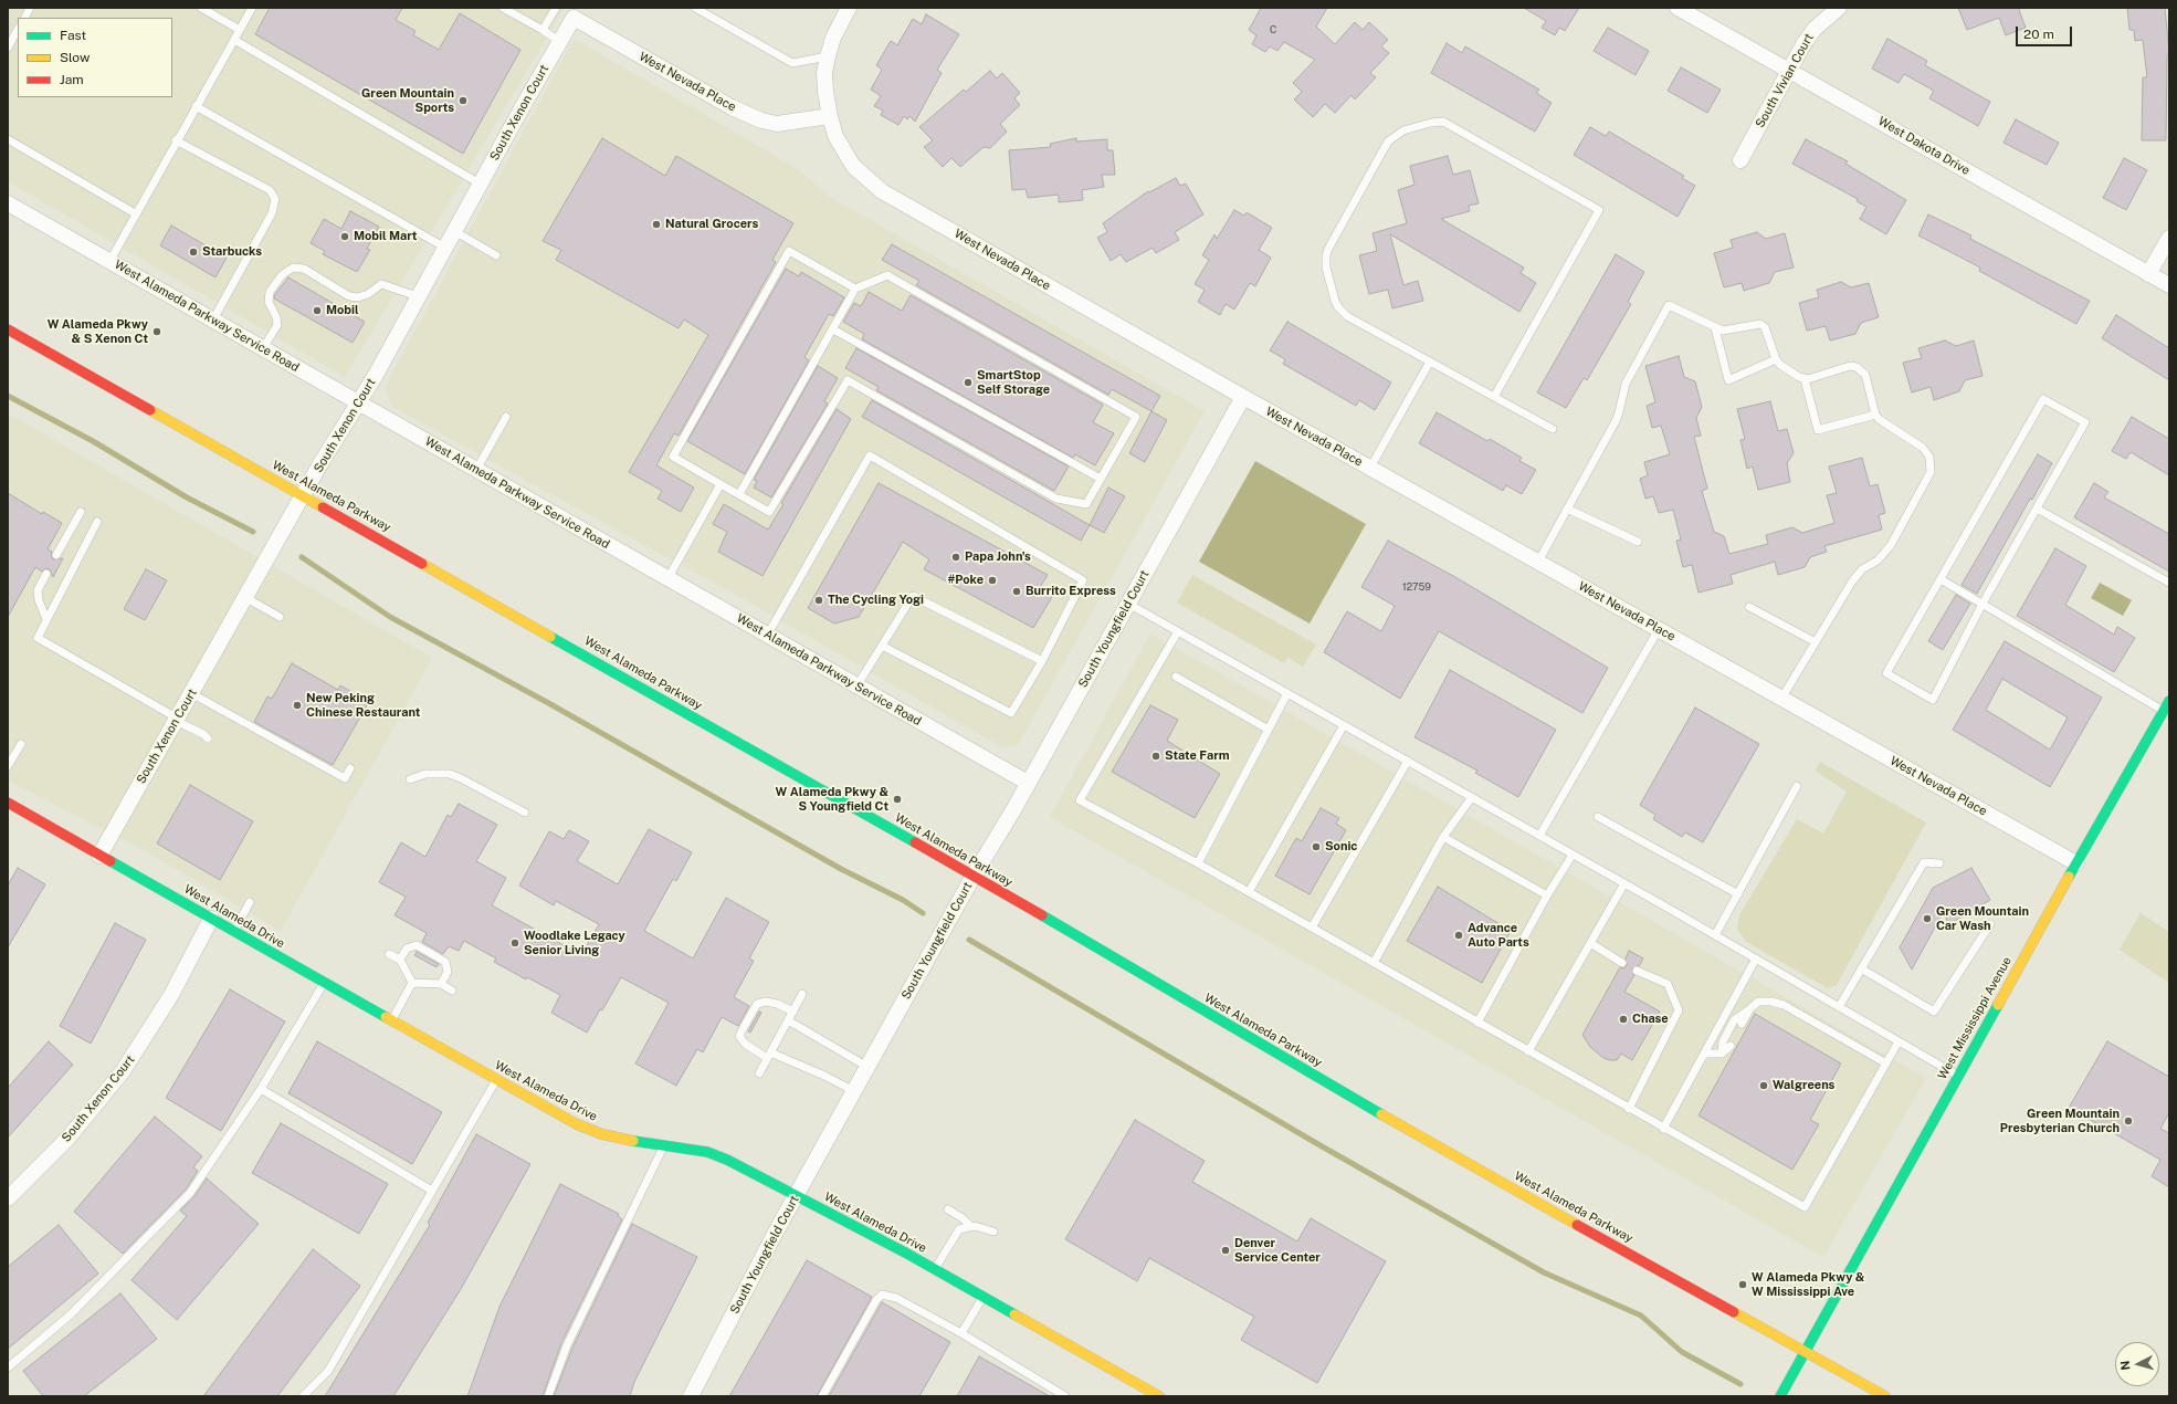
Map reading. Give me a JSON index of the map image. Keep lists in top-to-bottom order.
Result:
{
  "streets": {
    "main road": ["West Alameda Parkway", "West Alameda Drive", "West Mississippi Avenue"],
    "street": [
      "South Vivian Court",
      "West Nevada Place",
      "South Xenon Court",
      "West Dakota Drive",
      "West Alameda Parkway Service Road",
      "South Youngfield Court"
    ]
  },
  "crossings": [
    ["South Vivian Court", "West Dakota Drive"],
    ["West Nevada Place", "South Xenon Court"],
    ["West Nevada Place", "South Youngfield Court"],
    ["West Nevada Place", "West Mississippi Avenue"],
    ["South Xenon Court", "West Alameda Parkway Service Road"],
    ["South Xenon Court", "West Alameda Parkway"],
    ["South Xenon Court", "West Alameda Drive"],
    ["West Alameda Parkway Service Road", "South Youngfield Court"],
    ["West Alameda Parkway", "South Youngfield Court"],
    ["West Alameda Parkway", "West Mississippi Avenue"],
    ["South Youngfield Court", "West Alameda Drive"]
  ],
  "places": [
    "Green Mountain Sports",
    "Natural Grocers",
    "Mobil Mart",
    "Starbucks",
    "Mobil",
    "W Alameda Pkwy & S Xenon Ct",
    "SmartStop Self Storage",
    "Papa John's",
    "#Poke",
    "Burrito Express",
    "The Cycling Yogi",
    "New Peking Chinese Restaurant",
    "State Farm",
    "W Alameda Pkwy & S Youngfield Ct",
    "Sonic",
    "Green Mountain Car Wash",
    "Advance Auto Parts",
    "Woodlake Legacy Senior Living",
    "Chase",
    "Walgreens",
    "Green Mountain Presbyterian Church",
    "Denver Service Center",
    "W Alameda Pkwy & W Mississippi Ave"
  ],
  "house_numbers": ["C", "12759"],
  "legend": ["Fast", "Slow", "Jam"],
  "scale_bar": "20 m",
  "north": "left"
}
